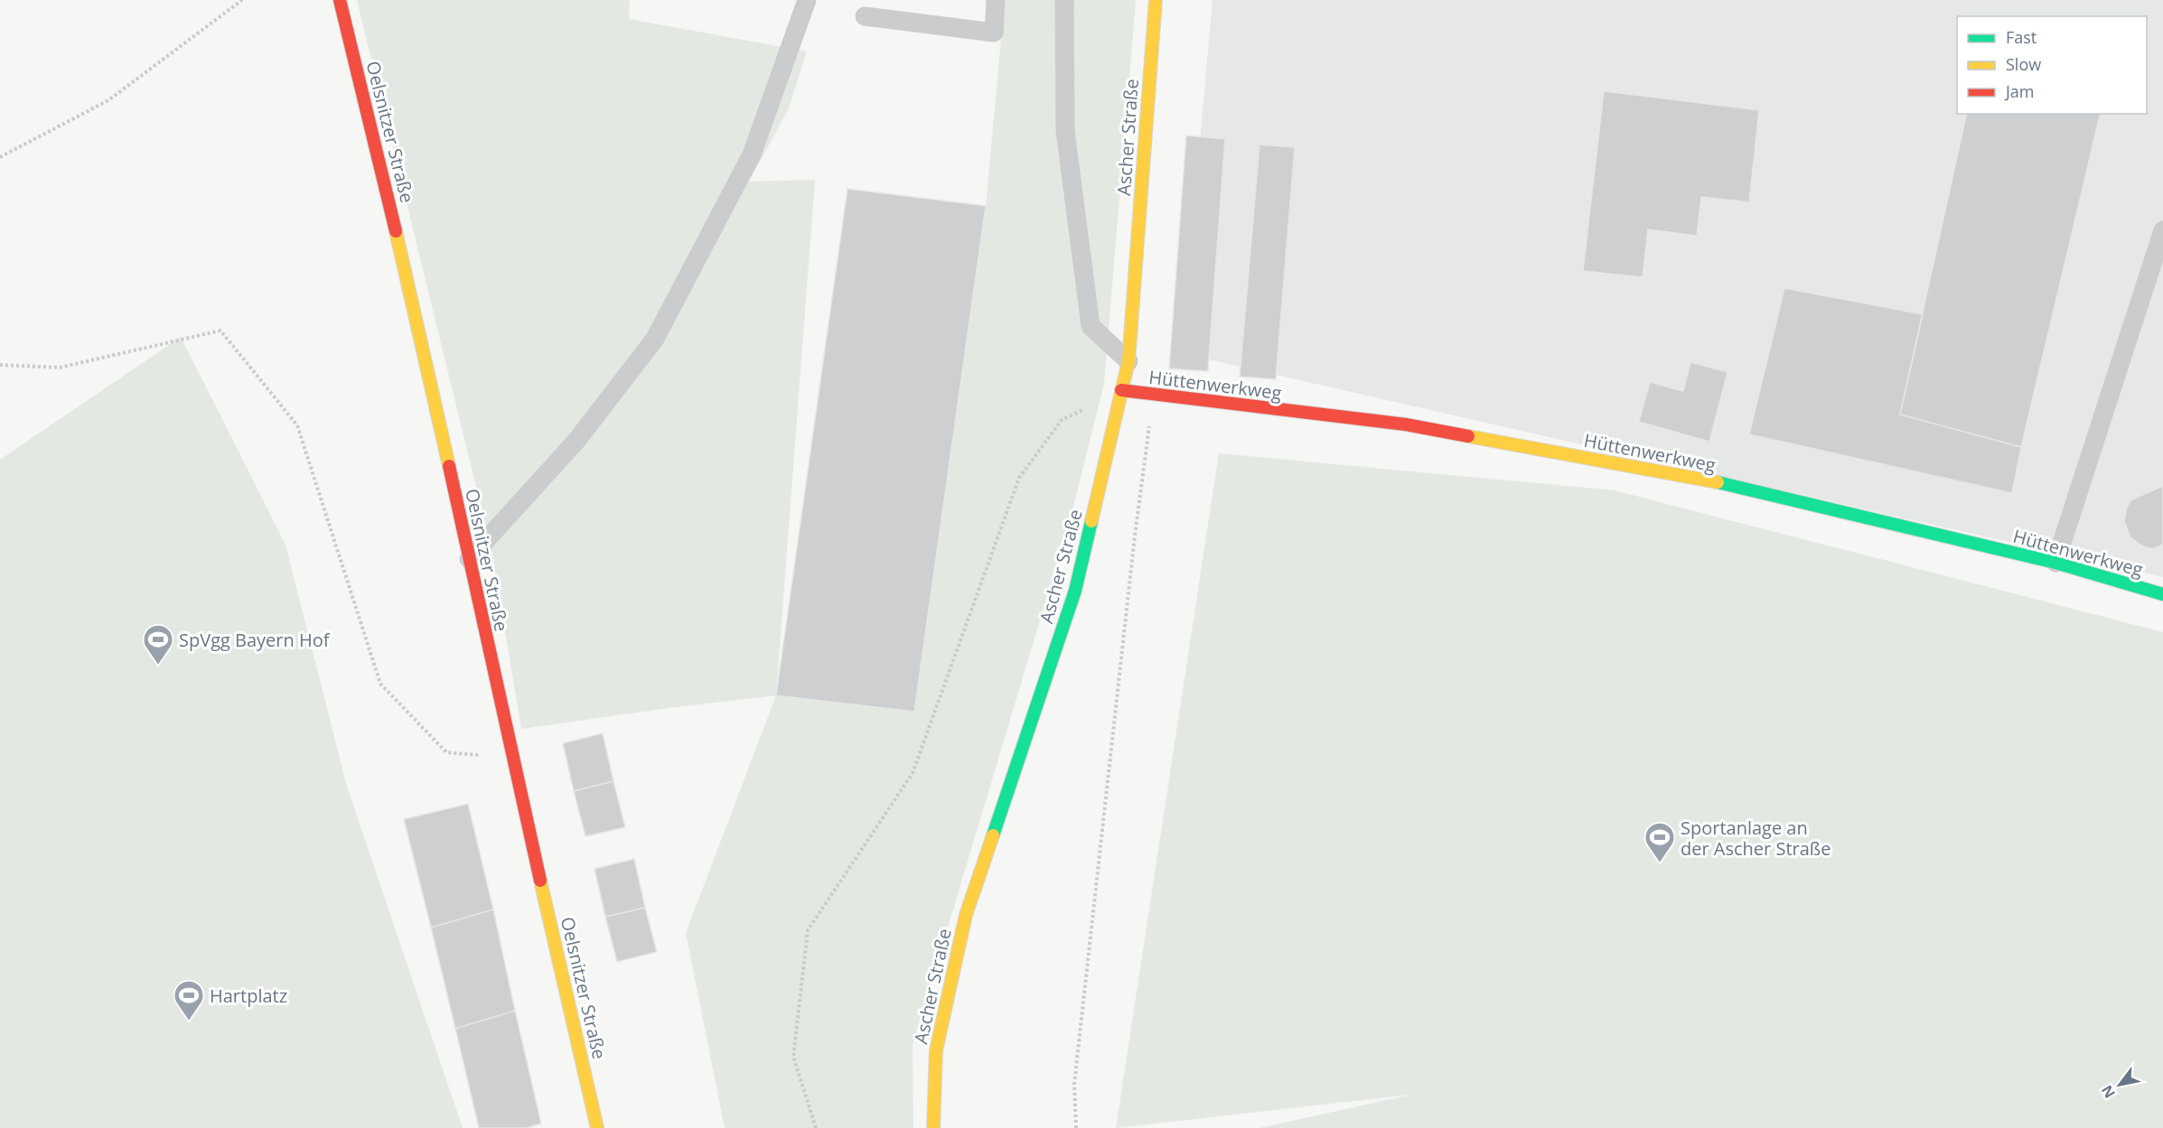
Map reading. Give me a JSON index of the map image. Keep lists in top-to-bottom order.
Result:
{
  "streets": {
    "street": ["Oelsnitzer Straße", "Ascher Straße", "Hüttenwerkweg"]
  },
  "crossings": [
    ["Ascher Straße", "Hüttenwerkweg"]
  ],
  "places": {
    "sports": ["SpVgg Bayern Hof", "Sportanlage an der Ascher Straße", "Hartplatz"]
  },
  "legend": ["Fast", "Slow", "Jam"],
  "north": "bottom left"
}
